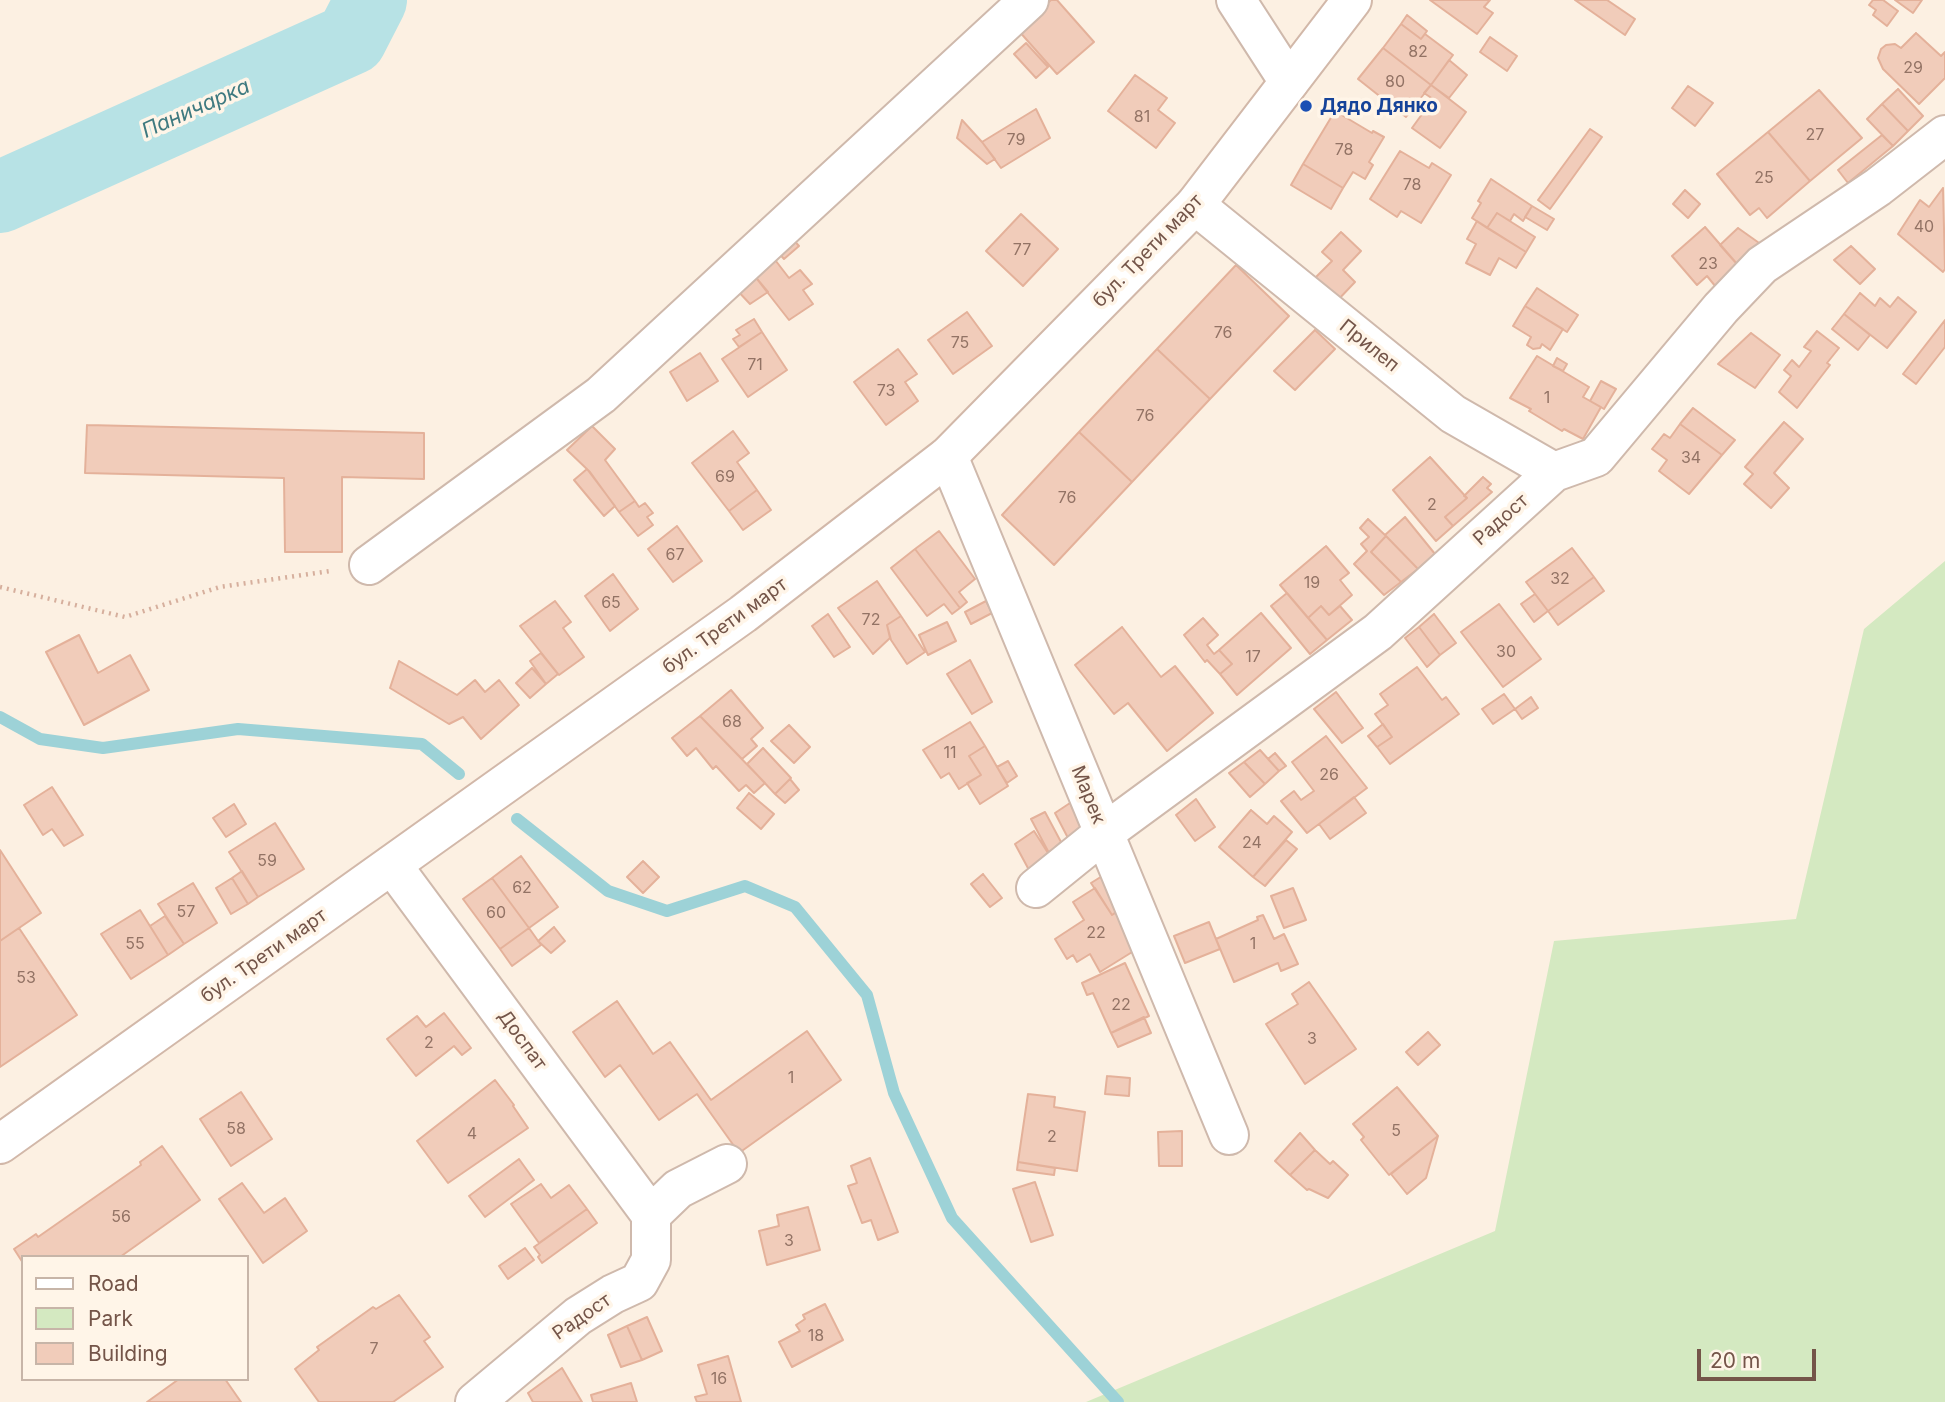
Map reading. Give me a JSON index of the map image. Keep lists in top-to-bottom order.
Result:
{
  "streets": {
    "street": [
      "бул. Трети март",
      "Прилеп",
      "Радост",
      "Марек",
      "Доспат"
    ]
  },
  "crossings": [
    ["бул. Трети март", "Прилеп"],
    ["бул. Трети март", "Марек"],
    ["бул. Трети март", "Доспат"],
    ["Прилеп", "Радост"],
    ["Радост", "Марек"],
    ["Радост", "Доспат"]
  ],
  "water": ["Паничарка"],
  "places": ["Дядо Дянко"],
  "house_numbers": [
    "82",
    "29",
    "80",
    "81",
    "27",
    "79",
    "78",
    "25",
    "78",
    "40",
    "77",
    "23",
    "76",
    "75",
    "71",
    "73",
    "1",
    "76",
    "34",
    "69",
    "76",
    "2",
    "67",
    "32",
    "19",
    "65",
    "72",
    "30",
    "17",
    "68",
    "11",
    "26",
    "24",
    "59",
    "62",
    "57",
    "60",
    "22",
    "55",
    "1",
    "53",
    "22",
    "3",
    "2",
    "1",
    "58",
    "5",
    "4",
    "2",
    "56",
    "3",
    "18",
    "7",
    "16"
  ],
  "legend": ["Road", "Park", "Building"],
  "scale_bar": "20 m"
}
